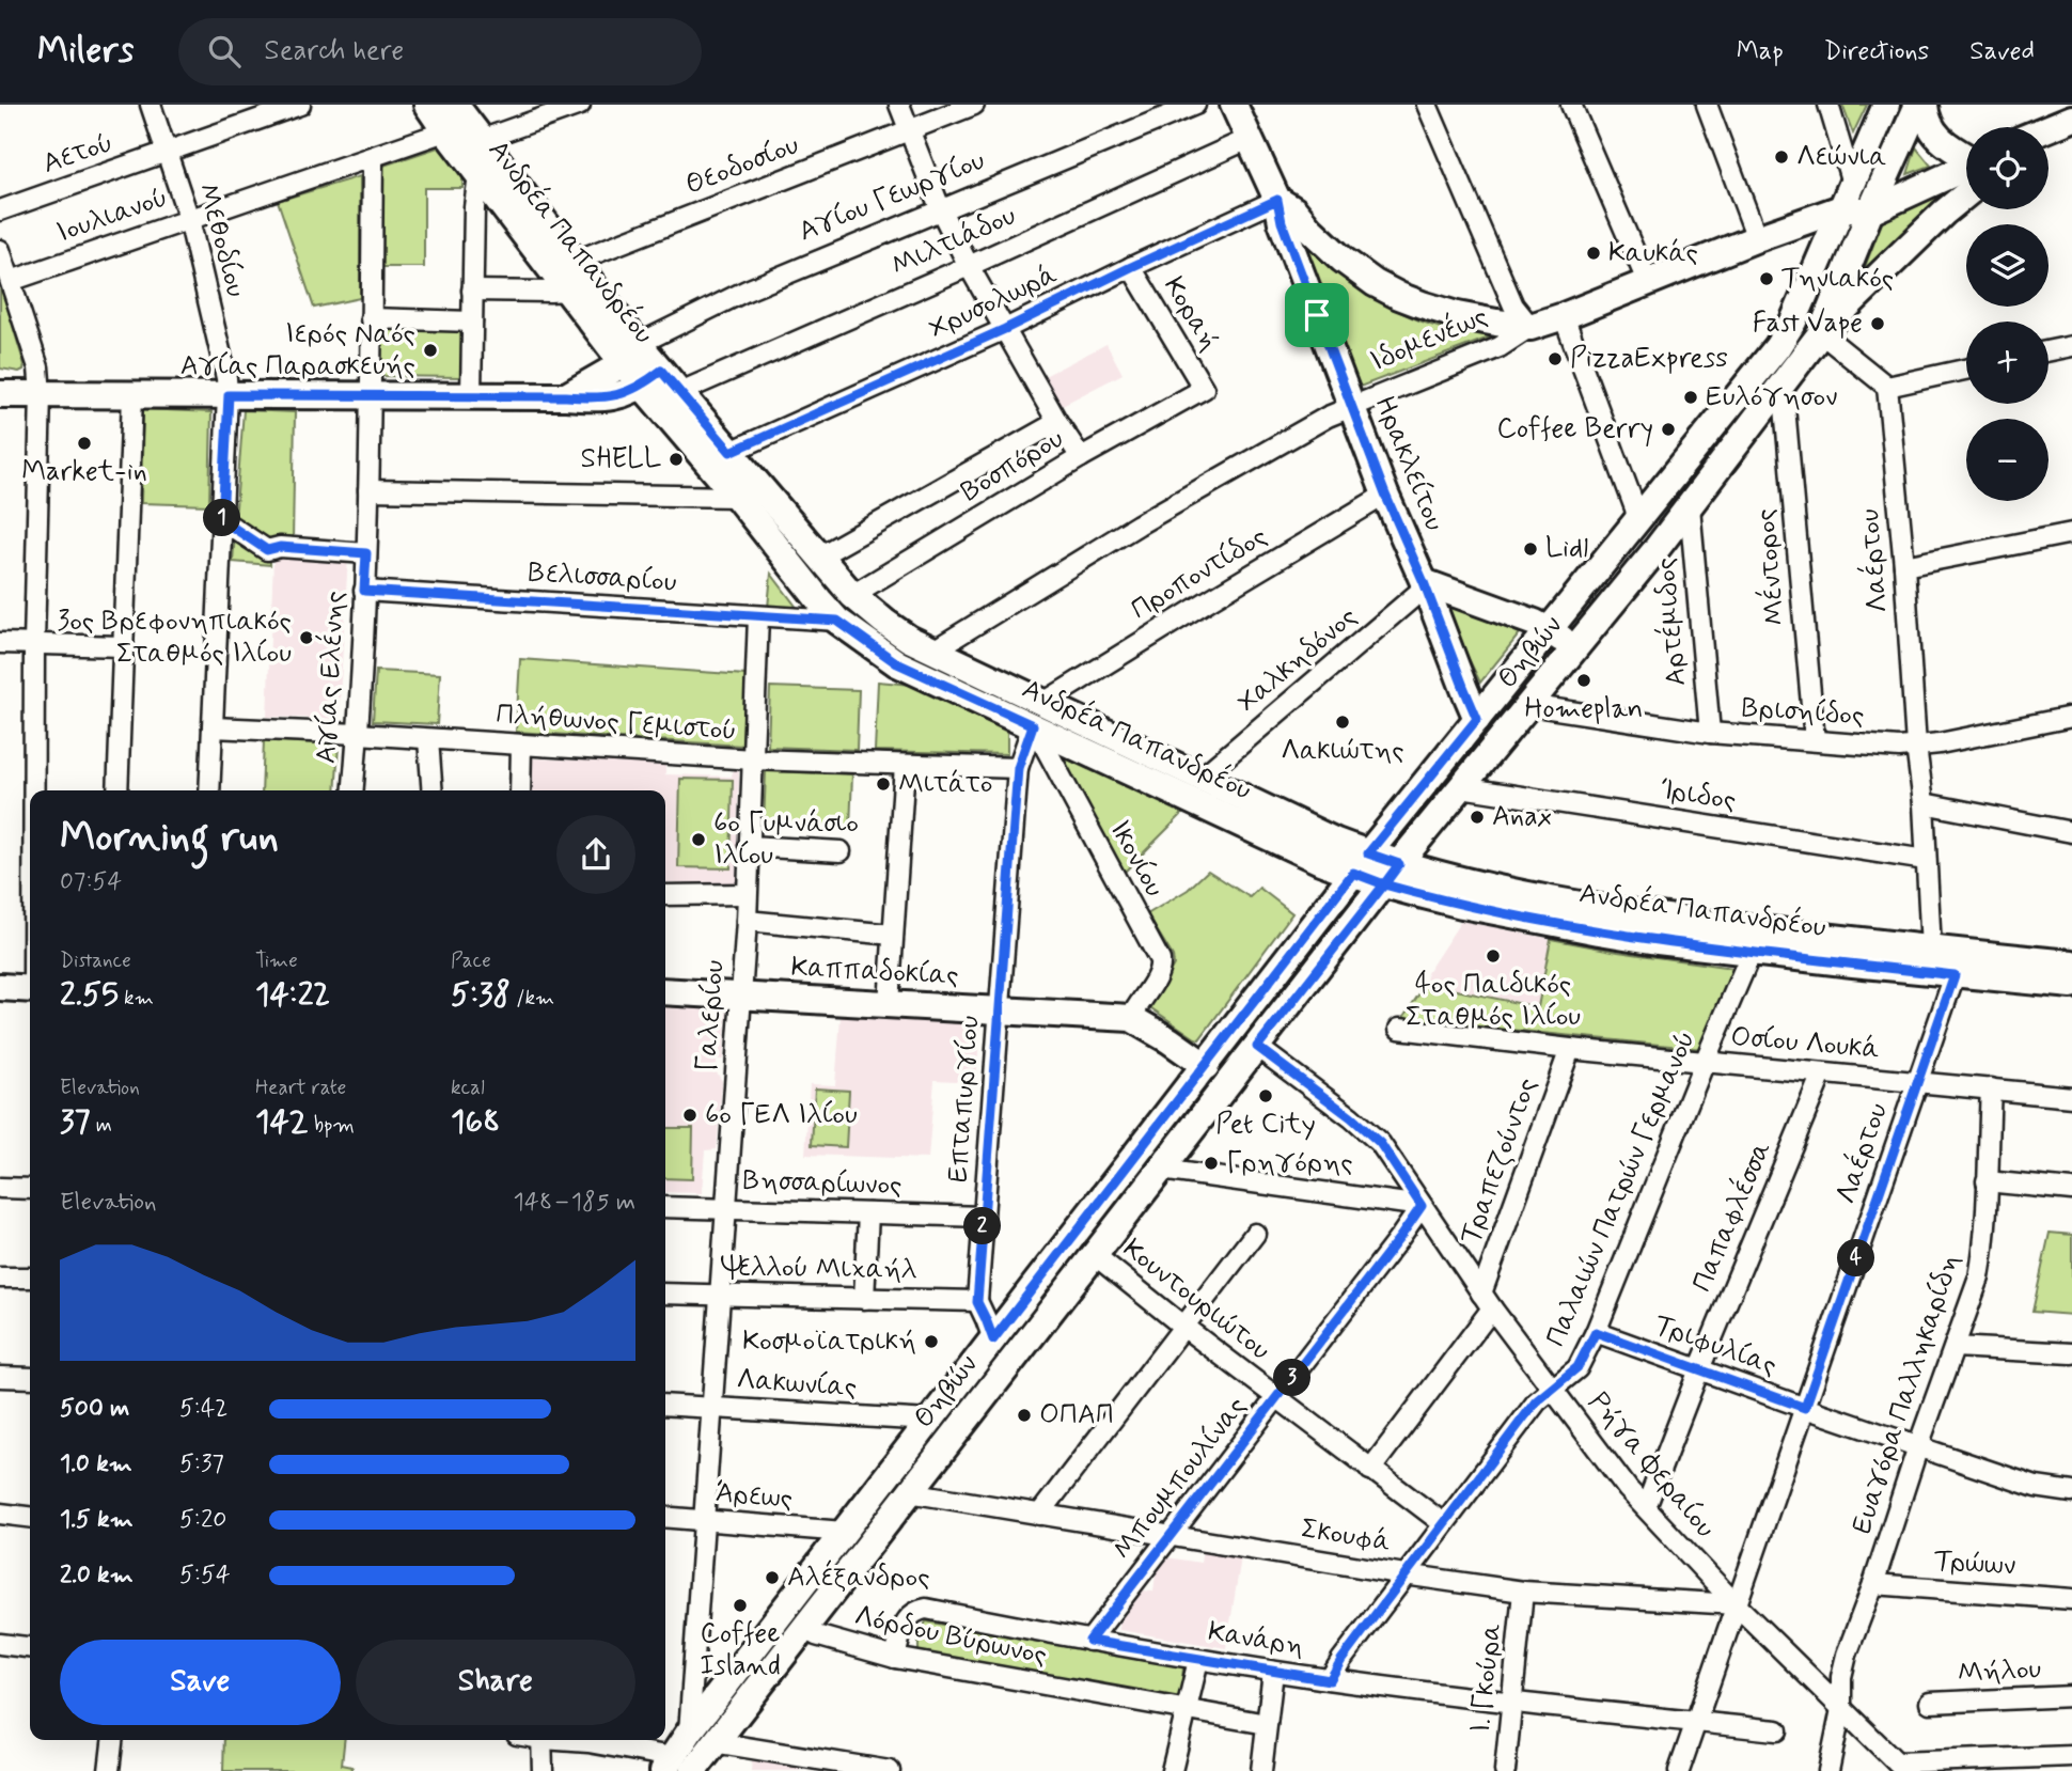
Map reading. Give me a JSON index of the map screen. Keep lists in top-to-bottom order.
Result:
{
  "streets": {
    "main road": [
      "Αγίου Γεωργίου",
      "Ανδρέα Παπανδρέου",
      "Ιδομενέως",
      "Ηρακλείτου",
      "Θηβών",
      "Καππαδοκίας"
    ],
    "street": [
      "Αετού",
      "Θεοδοσίου",
      "Ιουλιανού",
      "Μεθοδίου",
      "Μιλτιάδου",
      "Χρυσολωρά",
      "Κοραή",
      "Βοσπόρου",
      "Λαέρτου",
      "Μέντορος",
      "Προποντίδος",
      "Βελισσαρίου",
      "Αρτέμιδος",
      "Χαλκηδόνος",
      "Αγίας Ελένης",
      "Βρισηίδος",
      "Πλήθωνος Γεμιστού",
      "Ίριδος",
      "Ικονίου",
      "Γαλερίου",
      "Οσίου Λουκά",
      "Επταπυργίου",
      "Τραπεζούντος",
      "Βησσαρίωνος",
      "Παλαιών Πατρών Γερμανού",
      "Παπαφλέσσα",
      "Ψελλού Μιχαήλ",
      "Κουντουριώτου",
      "Τριφυλίας",
      "Λακωνίας",
      "Ευαγόρα Παλληκαρίδη",
      "Ρήγα Φεραίου",
      "Μπουμπουλίνας",
      "Άρεως",
      "Σκουφά",
      "Τρώων",
      "Λόρδου Βύρωνος",
      "Κανάρη",
      "Μήλου",
      "Ι. Γκούρα"
    ]
  },
  "crossings": [
    ["Αετού", "Μεθοδίου"],
    ["Θεοδοσίου", "Ανδρέα Παπανδρέου"],
    ["Αγίου Γεωργίου", "Μεθοδίου"],
    ["Αγίου Γεωργίου", "Ανδρέα Παπανδρέου"],
    ["Αγίου Γεωργίου", "Αγίας Ελένης"],
    ["Ιουλιανού", "Μεθοδίου"],
    ["Ιουλιανού", "Ανδρέα Παπανδρέου"],
    ["Ιουλιανού", "Αγίας Ελένης"],
    ["Μεθοδίου", "Πλήθωνος Γεμιστού"],
    ["Μιλτιάδου", "Ανδρέα Παπανδρέου"],
    ["Ανδρέα Παπανδρέου", "Χρυσολωρά"],
    ["Ανδρέα Παπανδρέου", "Ιδομενέως"],
    ["Ανδρέα Παπανδρέου", "Βοσπόρου"],
    ["Ανδρέα Παπανδρέου", "Λαέρτου"],
    ["Ανδρέα Παπανδρέου", "Προποντίδος"],
    ["Ανδρέα Παπανδρέου", "Βελισσαρίου"],
    ["Ανδρέα Παπανδρέου", "Θηβών"],
    ["Ανδρέα Παπανδρέου", "Χαλκηδόνος"],
    ["Ανδρέα Παπανδρέου", "Ικονίου"],
    ["Ανδρέα Παπανδρέου", "Επταπυργίου"],
    ["Ανδρέα Παπανδρέου", "Παλαιών Πατρών Γερμανού"],
    ["Χρυσολωρά", "Κοραή"],
    ["Χρυσολωρά", "Ηρακλείτου"],
    ["Κοραή", "Βοσπόρου"],
    ["Ιδομενέως", "Ηρακλείτου"],
    ["Ιδομενέως", "Αρτέμιδος"],
    ["Ιδομενέως", "Θηβών"],
    ["Ηρακλείτου", "Προποντίδος"],
    ["Ηρακλείτου", "Θηβών"],
    ["Ηρακλείτου", "Χαλκηδόνος"],
    ["Λαέρτου", "Βρισηίδος"],
    ["Λαέρτου", "Ίριδος"],
    ["Λαέρτου", "Οσίου Λουκά"],
    ["Λαέρτου", "Τριφυλίας"],
    ["Λαέρτου", "Ρήγα Φεραίου"],
    ["Λαέρτου", "Σκουφά"],
    ["Μέντορος", "Θηβών"],
    ["Μέντορος", "Βρισηίδος"],
    ["Προποντίδος", "Ικονίου"],
    ["Προποντίδος", "Επταπυργίου"],
    ["Βελισσαρίου", "Αγίας Ελένης"],
    ["Βελισσαρίου", "Γαλερίου"],
    ["Αρτέμιδος", "Θηβών"],
    ["Αρτέμιδος", "Βρισηίδος"],
    ["Θηβών", "Βρισηίδος"],
    ["Θηβών", "Ίριδος"],
    ["Θηβών", "Καππαδοκίας"],
    ["Θηβών", "Γαλερίου"],
    ["Θηβών", "Κουντουριώτου"],
    ["Θηβών", "Λακωνίας"],
    ["Θηβών", "Ρήγα Φεραίου"],
    ["Θηβών", "Άρεως"],
    ["Θηβών", "Σκουφά"],
    ["Θηβών", "Λόρδου Βύρωνος"],
    ["Αγίας Ελένης", "Πλήθωνος Γεμιστού"],
    ["Πλήθωνος Γεμιστού", "Γαλερίου"],
    ["Πλήθωνος Γεμιστού", "Επταπυργίου"],
    ["Ικονίου", "Καππαδοκίας"],
    ["Ικονίου", "Επταπυργίου"],
    ["Καππαδοκίας", "Γαλερίου"],
    ["Καππαδοκίας", "Επταπυργίου"],
    ["Γαλερίου", "Βησσαρίωνος"],
    ["Γαλερίου", "Ψελλού Μιχαήλ"],
    ["Γαλερίου", "Λακωνίας"],
    ["Γαλερίου", "Άρεως"],
    ["Οσίου Λουκά", "Τραπεζούντος"],
    ["Οσίου Λουκά", "Παλαιών Πατρών Γερμανού"],
    ["Οσίου Λουκά", "Παπαφλέσσα"],
    ["Οσίου Λουκά", "Ευαγόρα Παλληκαρίδη"],
    ["Επταπυργίου", "Βησσαρίωνος"],
    ["Επταπυργίου", "Ψελλού Μιχαήλ"],
    ["Τραπεζούντος", "Κουντουριώτου"],
    ["Τραπεζούντος", "Ρήγα Φεραίου"],
    ["Παλαιών Πατρών Γερμανού", "Κουντουριώτου"],
    ["Παλαιών Πατρών Γερμανού", "Τριφυλίας"],
    ["Παλαιών Πατρών Γερμανού", "Ρήγα Φεραίου"],
    ["Παλαιών Πατρών Γερμανού", "Σκουφά"],
    ["Παλαιών Πατρών Γερμανού", "Κανάρη"],
    ["Παπαφλέσσα", "Τριφυλίας"],
    ["Παπαφλέσσα", "Ρήγα Φεραίου"],
    ["Κουντουριώτου", "Μπουμπουλίνας"],
    ["Τριφυλίας", "Ευαγόρα Παλληκαρίδη"],
    ["Ευαγόρα Παλληκαρίδη", "Ρήγα Φεραίου"],
    ["Ευαγόρα Παλληκαρίδη", "Τρώων"],
    ["Ρήγα Φεραίου", "Μπουμπουλίνας"],
    ["Ρήγα Φεραίου", "Σκουφά"],
    ["Μπουμπουλίνας", "Σκουφά"],
    ["Μπουμπουλίνας", "Κανάρη"],
    ["Σκουφά", "Ι. Γκούρα"],
    ["Λόρδου Βύρωνος", "Κανάρη"],
    ["Κανάρη", "Ι. Γκούρα"]
  ],
  "places": [
    "Λεώνια",
    "Καυκάς",
    "Τηνιακός",
    "Fast Vape",
    "Ιερός Ναός Αγίας Παρασκευής",
    "PizzaExpress",
    "Ευλόγησον",
    "Coffee Berry",
    "Market-in",
    "SHELL",
    "Lidl",
    "3ος Βρεφονηπιακός Σταθμός Ιλίου",
    "Homeplan",
    "Λακιώτης",
    "Μιτάτο",
    "Anax",
    "6ο Γυμνάσιο Ιλίου",
    "4ος Παιδικός Σταθμός Ιλίου",
    "Pet City",
    "6ο ΓΕΛ Ιλίου",
    "Γρηγόρης",
    "Κοσμοϊατρική",
    "ΟΠΑΠ",
    "Αλέξανδρος",
    "Coffee Island"
  ],
  "page": {
    "header": "Milers",
    "search": "Search here",
    "nav": ["Map", "Directions", "Saved"],
    "map_buttons": ["+", "−"],
    "pins": [
      "1",
      "2",
      "4",
      "3"
    ],
    "heading": ["Morning run", "07:54"],
    "stats": [
      ["Distance", "2.55 km"],
      ["Time", "14:22"],
      ["Pace", "5:38 /km"],
      ["Elevation", "37 m"],
      ["Heart rate", "142 bpm"],
      ["kcal", "168"]
    ],
    "chart": ["Elevation", "148–185 m"],
    "list": [
      {
        "name": "500 m",
        "note": "5:42"
      },
      {
        "name": "1.0 km",
        "note": "5:37"
      },
      {
        "name": "1.5 km",
        "note": "5:20"
      },
      {
        "name": "2.0 km",
        "note": "5:54"
      }
    ],
    "buttons": ["Save", "Share"]
  }
}
